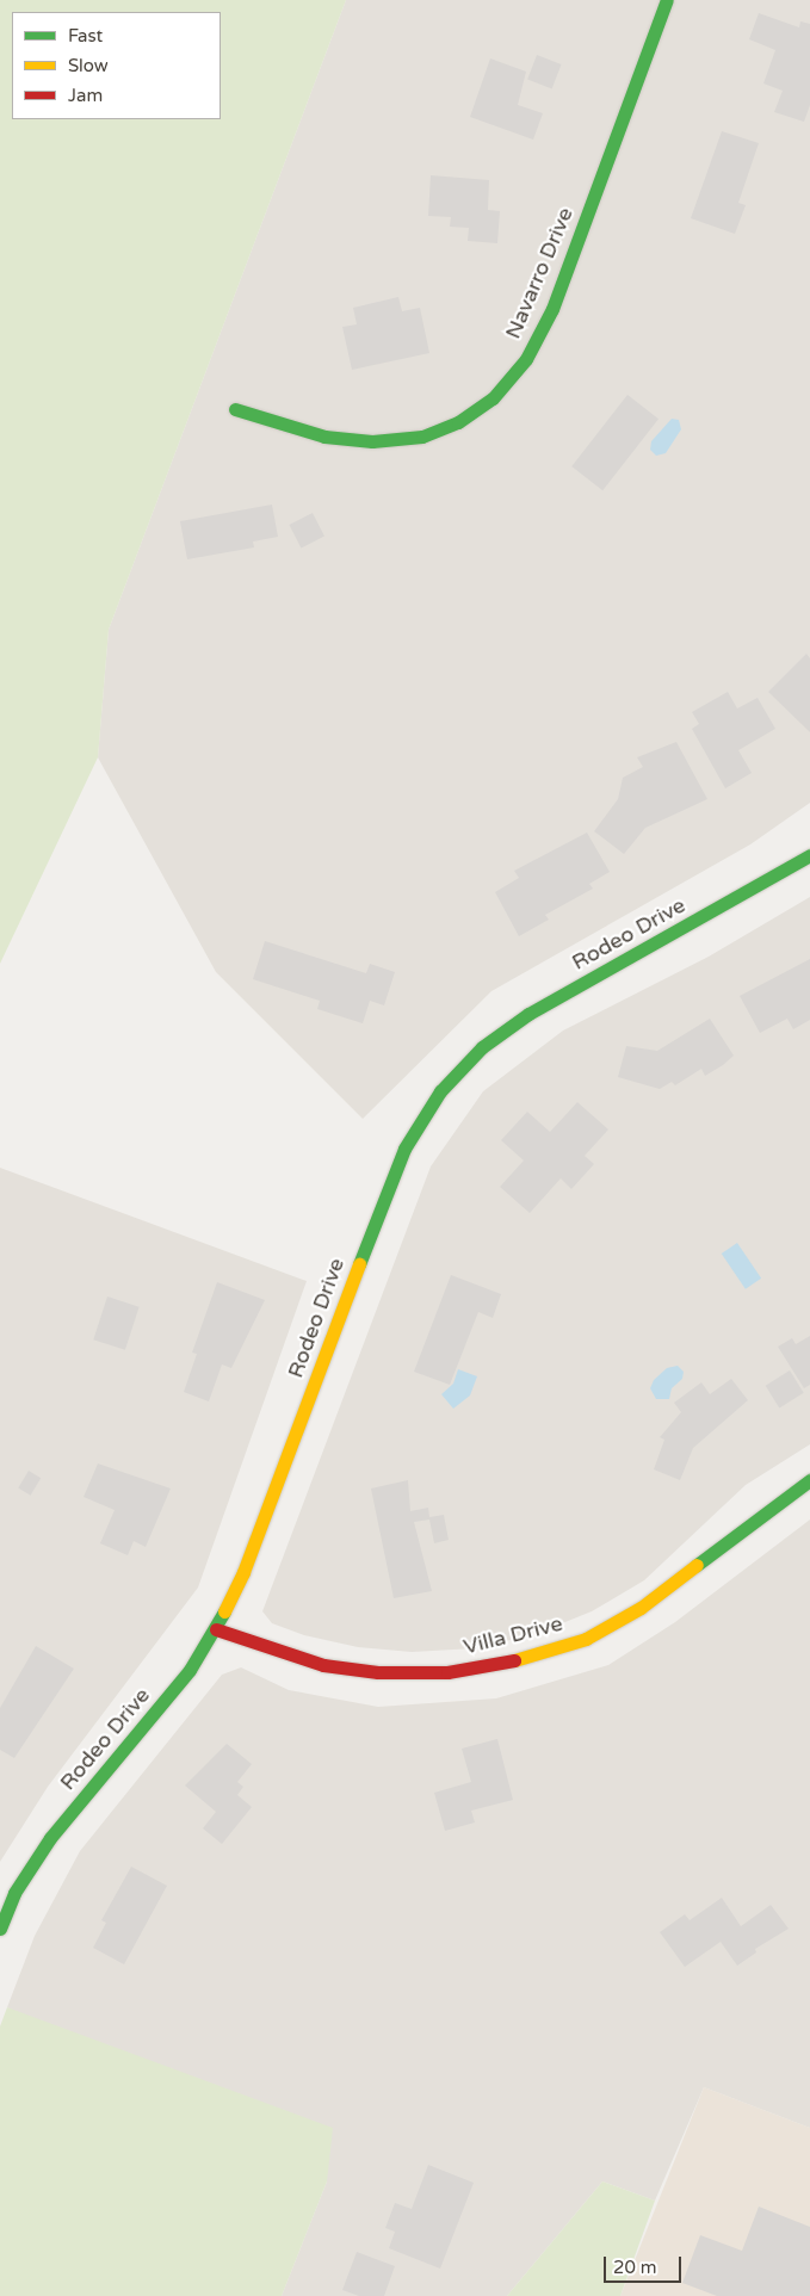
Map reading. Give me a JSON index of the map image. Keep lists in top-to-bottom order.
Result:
{
  "streets": {
    "street": ["Navarro Drive", "Rodeo Drive", "Villa Drive"]
  },
  "crossings": [
    ["Rodeo Drive", "Villa Drive"]
  ],
  "legend": ["Fast", "Slow", "Jam"],
  "scale_bar": "20 m"
}
